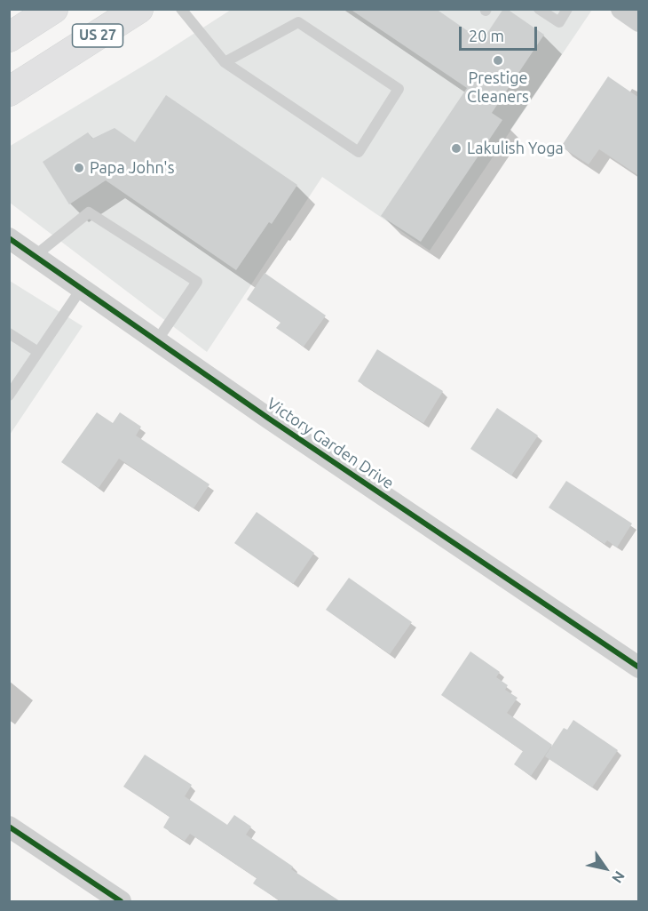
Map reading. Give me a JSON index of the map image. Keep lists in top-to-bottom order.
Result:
{
  "streets": {
    "main road": ["US 27"],
    "street": ["Victory Garden Drive"]
  },
  "places": ["Prestige Cleaners", "Lakulish Yoga", "Papa John's"],
  "scale_bar": "20 m",
  "north": "bottom right"
}
